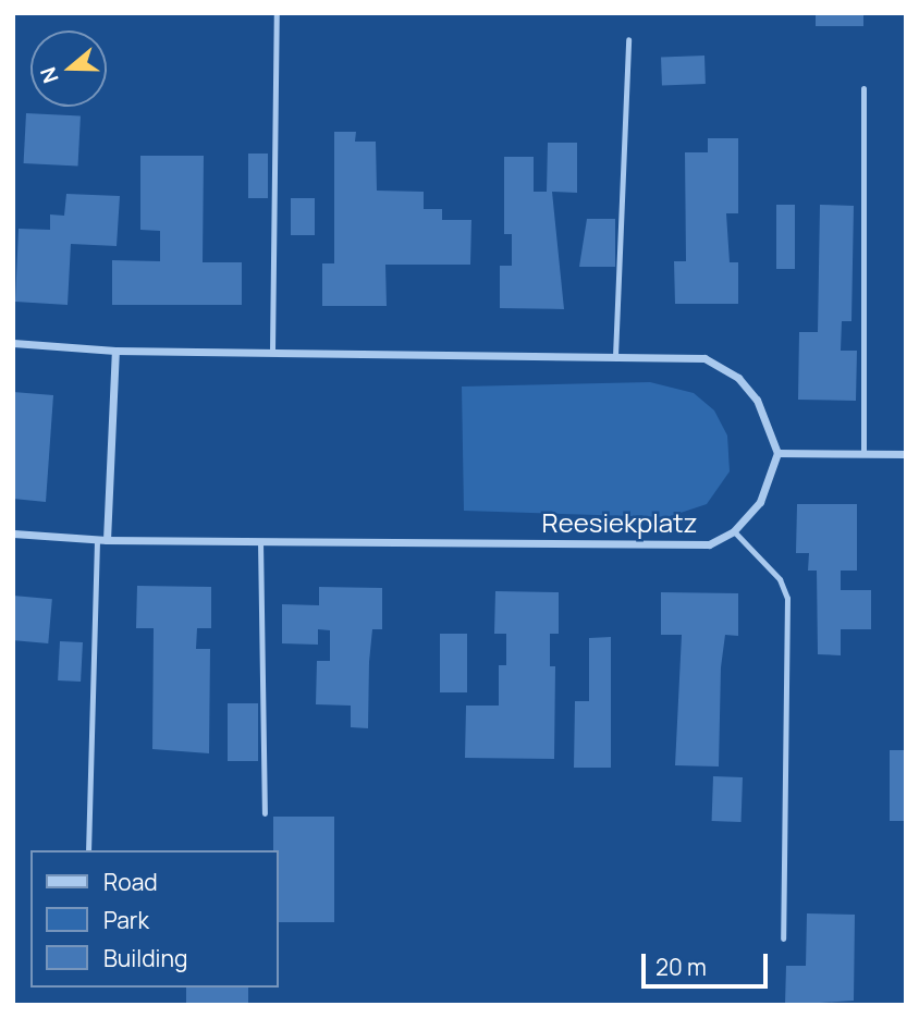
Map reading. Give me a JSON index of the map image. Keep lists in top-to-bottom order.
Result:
{
  "streets": {
    "street": ["Reesiekplatz"]
  },
  "legend": ["Road", "Park", "Building"],
  "scale_bar": "20 m",
  "north": "left"
}
